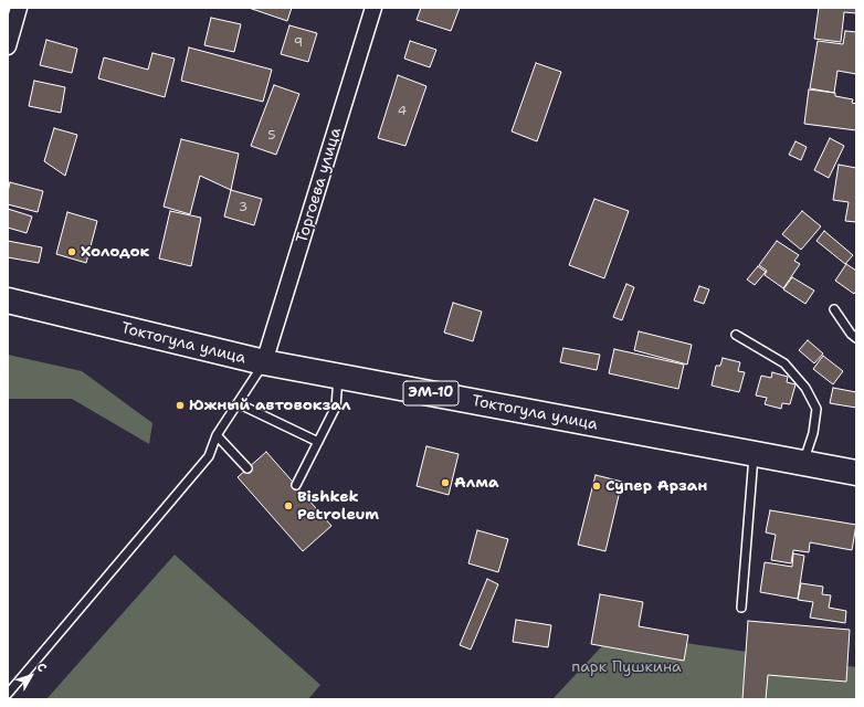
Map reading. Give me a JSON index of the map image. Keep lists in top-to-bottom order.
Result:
{
  "streets": {
    "highway": ["Токтогула улица", "ЭМ-10"],
    "street": ["Торгоева улица"]
  },
  "crossings": [
    ["Торгоева улица", "Токтогула улица"]
  ],
  "parks": ["парк Пушкина"],
  "places": [
    "Холодок",
    "Южный автовокзал",
    "Алма",
    "Супер Арзан",
    "Bishkek Petroleum"
  ],
  "house_numbers": [
    "9",
    "4",
    "5",
    "3"
  ],
  "north": "top right"
}
